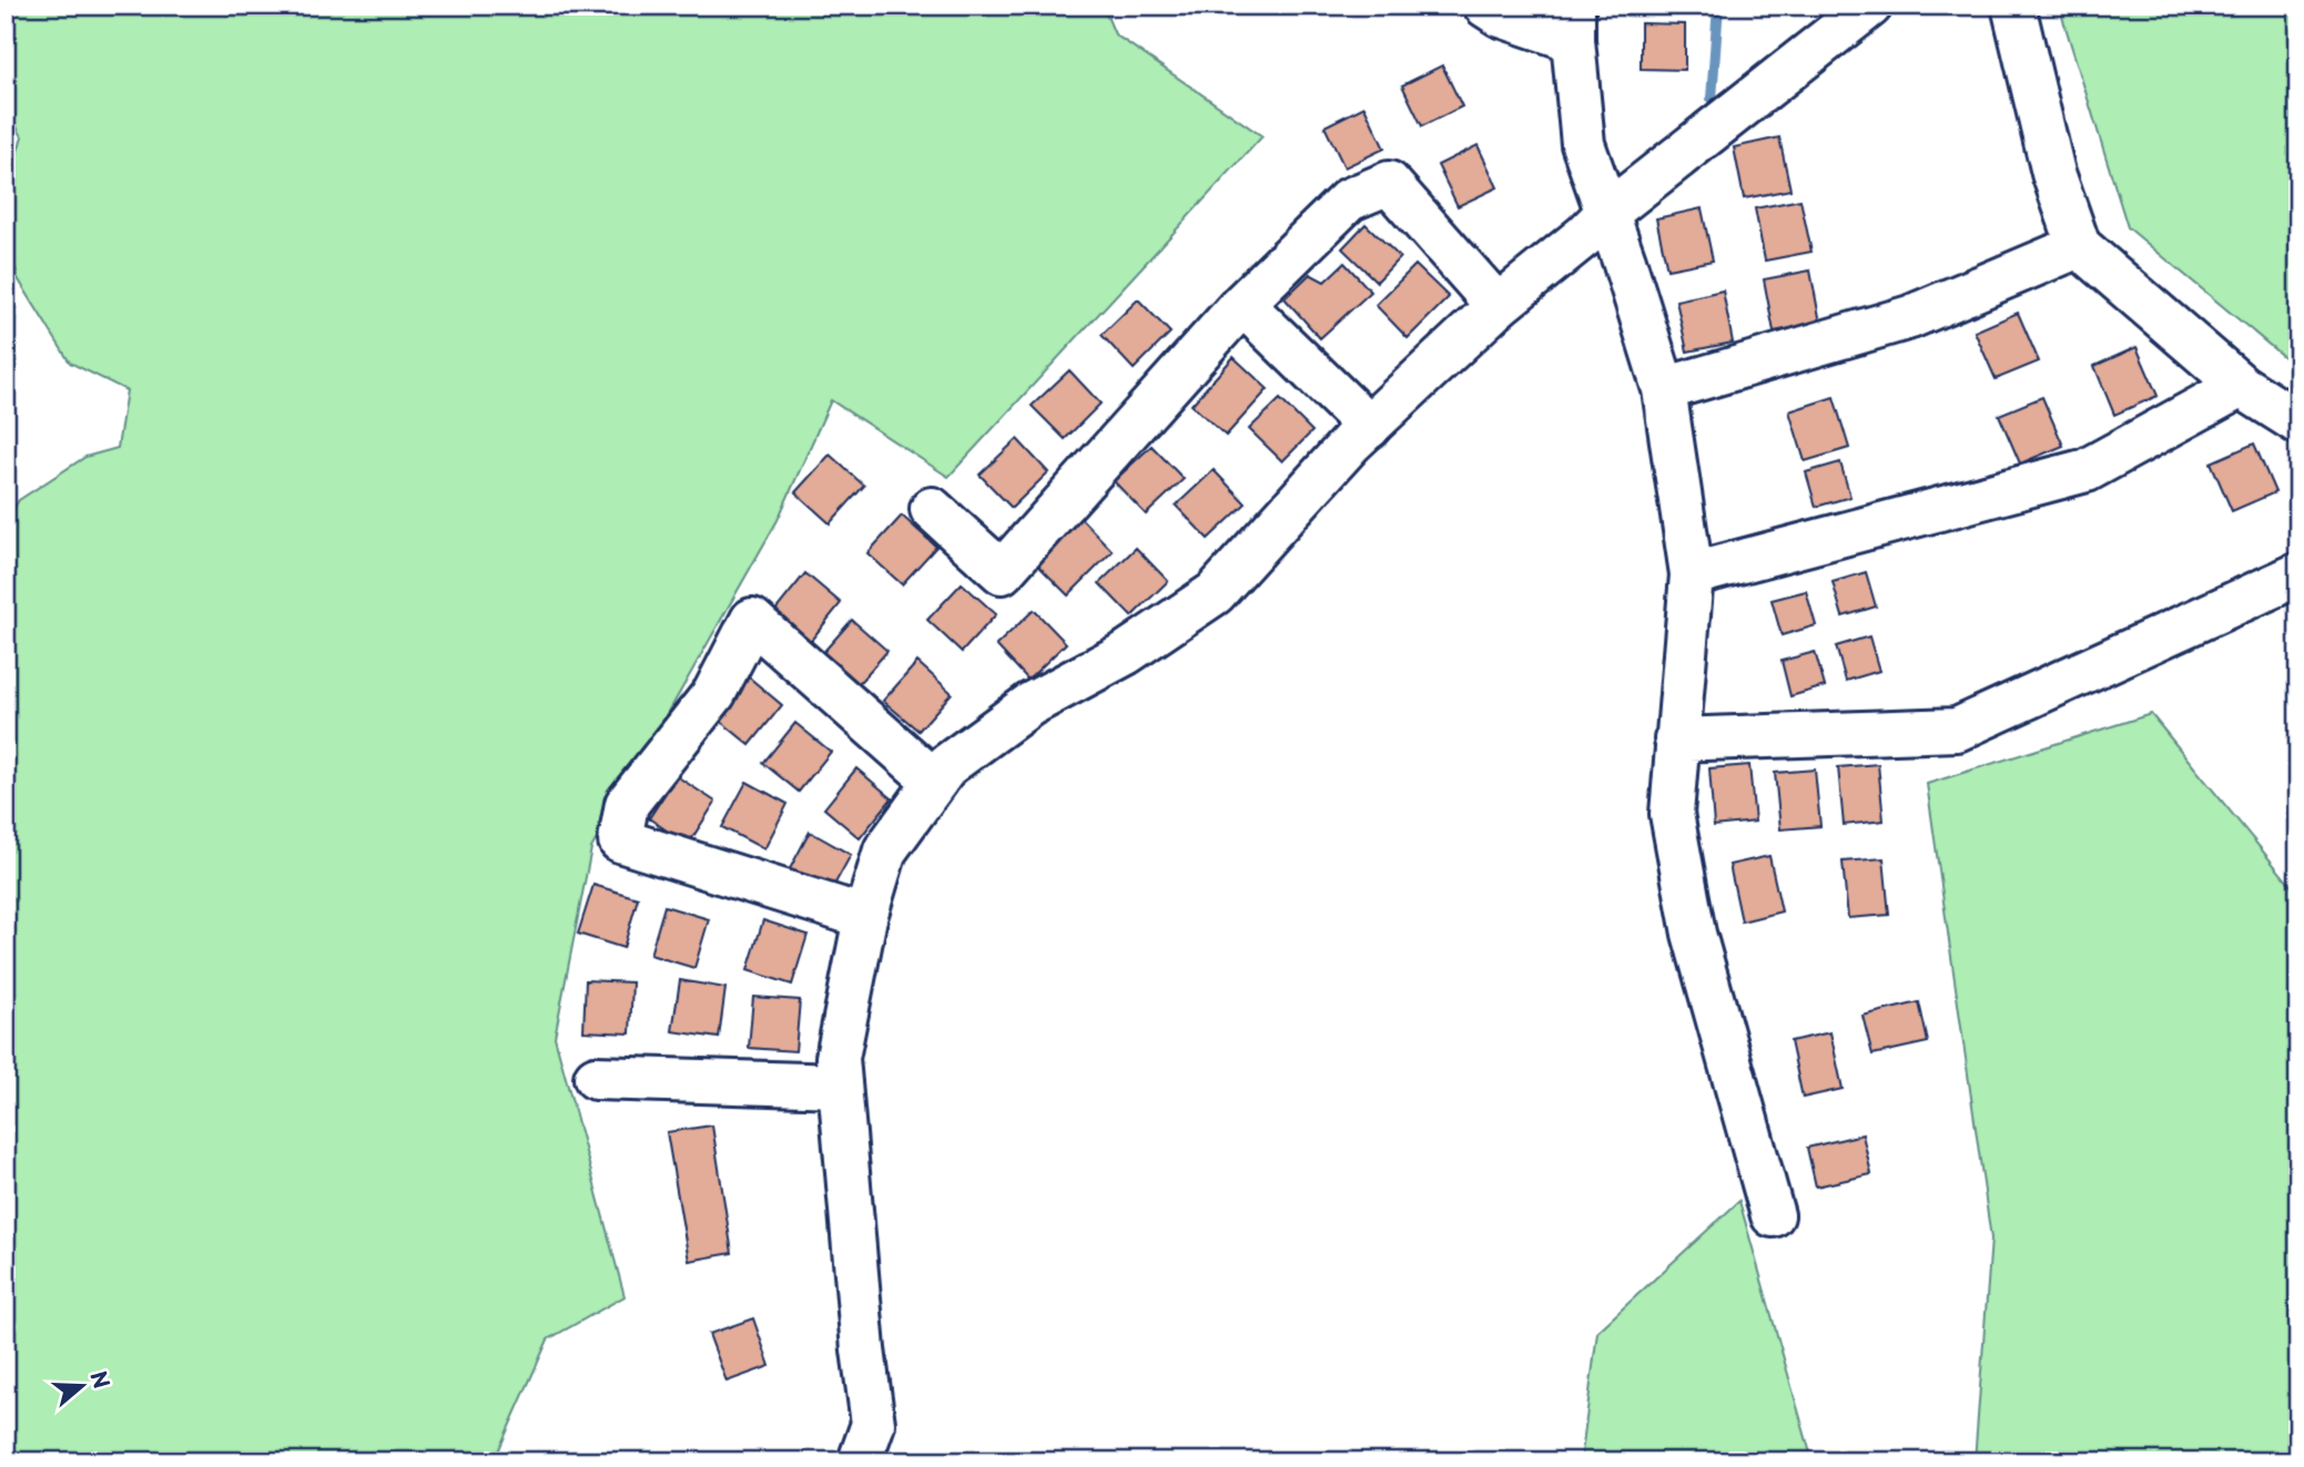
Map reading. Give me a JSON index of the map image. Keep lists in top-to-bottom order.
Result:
{
  "north": "right"
}
